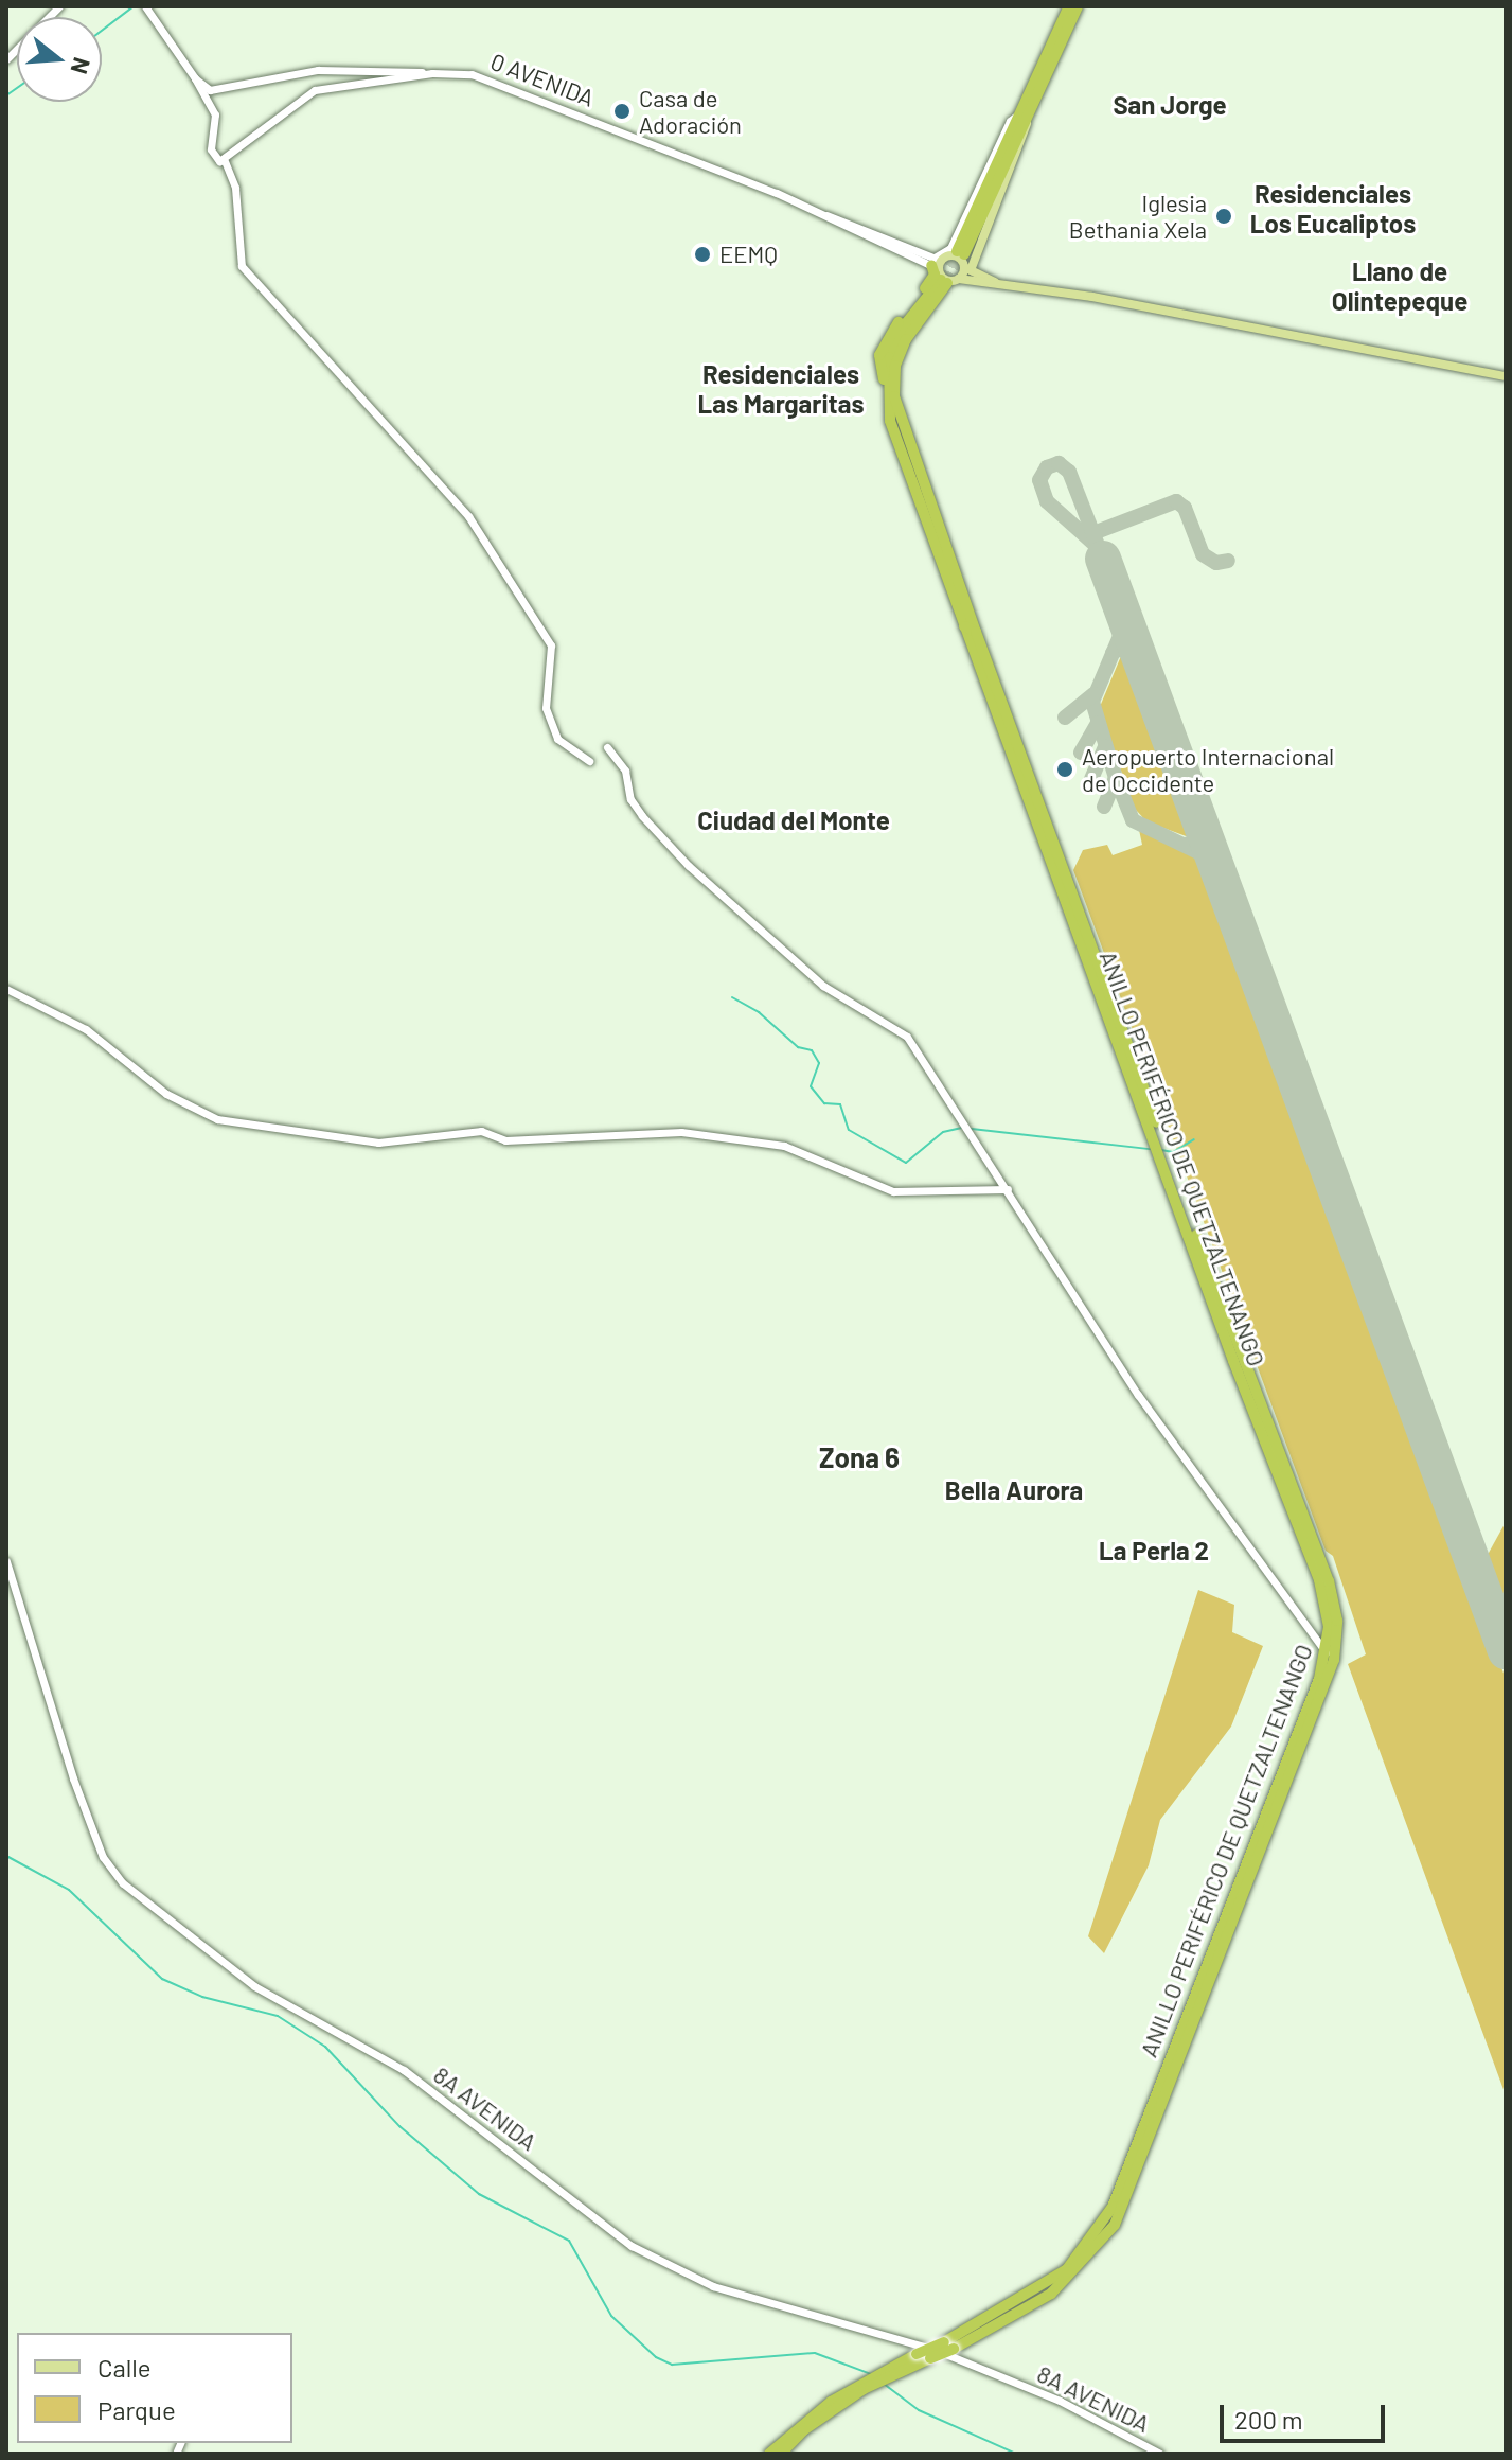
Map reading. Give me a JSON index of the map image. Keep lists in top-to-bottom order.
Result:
{
  "streets": {
    "highway": ["ANILLO PERIFÉRICO DE QUETZALTENANGO"],
    "street": ["0 AVENIDA", "8A AVENIDA"]
  },
  "crossings": [
    ["0 AVENIDA", "ANILLO PERIFÉRICO DE QUETZALTENANGO"]
  ],
  "districts": [
    "San Jorge",
    "Residenciales Los Eucaliptos",
    "Llano de Olintepeque",
    "Residenciales Las Margaritas",
    "Ciudad del Monte",
    "Zona 6",
    "Bella Aurora",
    "La Perla 2"
  ],
  "places": [
    "Casa de Adoración",
    "Iglesia Bethania Xela",
    "EEMQ",
    "Aeropuerto Internacional de Occidente"
  ],
  "legend": ["Calle", "Parque"],
  "scale_bar": "200 m",
  "north": "right"
}
